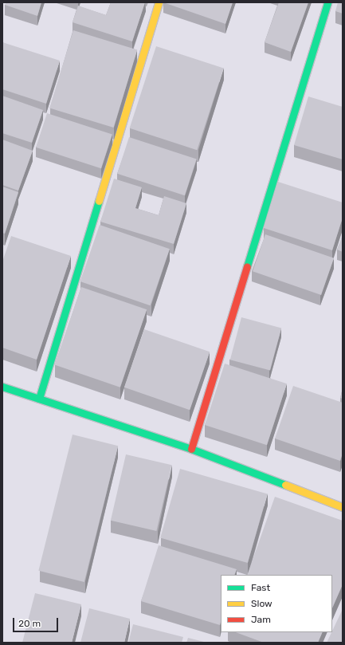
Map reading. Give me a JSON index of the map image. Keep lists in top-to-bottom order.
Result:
{
  "legend": ["Fast", "Slow", "Jam"],
  "scale_bar": "20 m"
}
